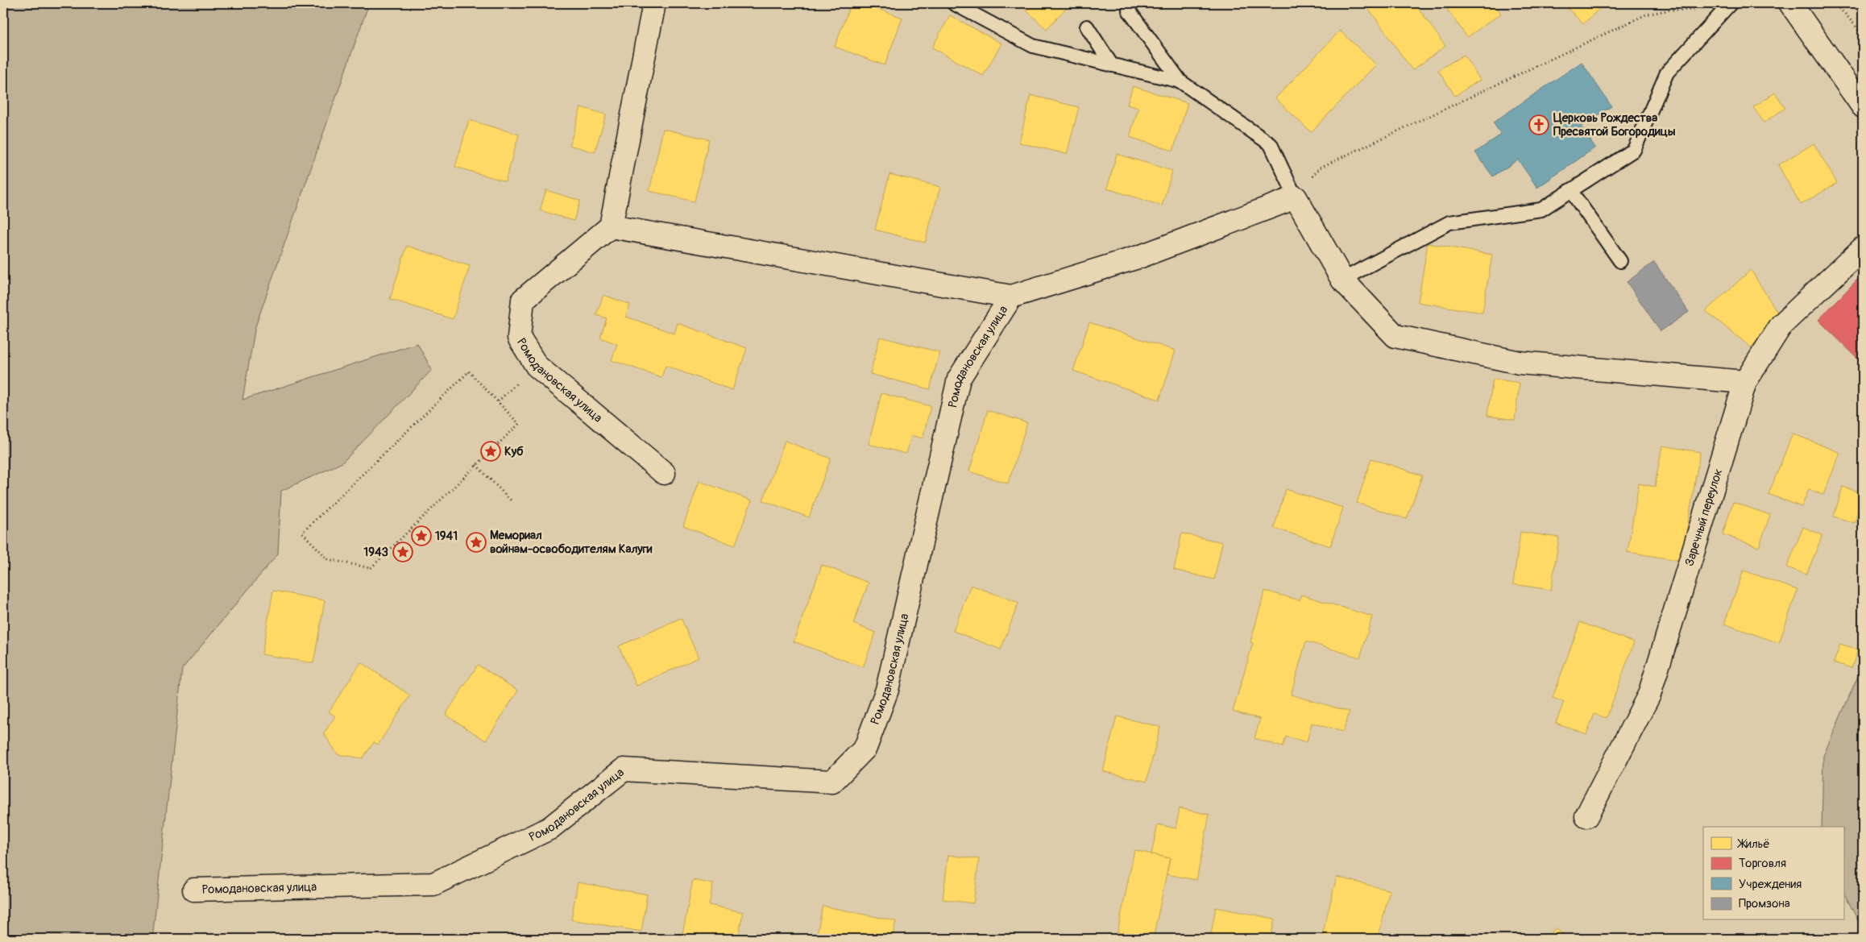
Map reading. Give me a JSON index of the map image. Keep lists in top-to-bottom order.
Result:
{
  "streets": {
    "street": ["Ромодановская улица", "Заречный переулок"]
  },
  "places": {
    "church": ["Церковь Рождества Пресвятой Богородицы"],
    "place": [
      "Куб",
      "1941",
      "Мемориал войнам-освободителям Калуги",
      "1943"
    ]
  },
  "legend": [
    "Жильё",
    "Торговля",
    "Учреждения",
    "Промзона"
  ]
}
